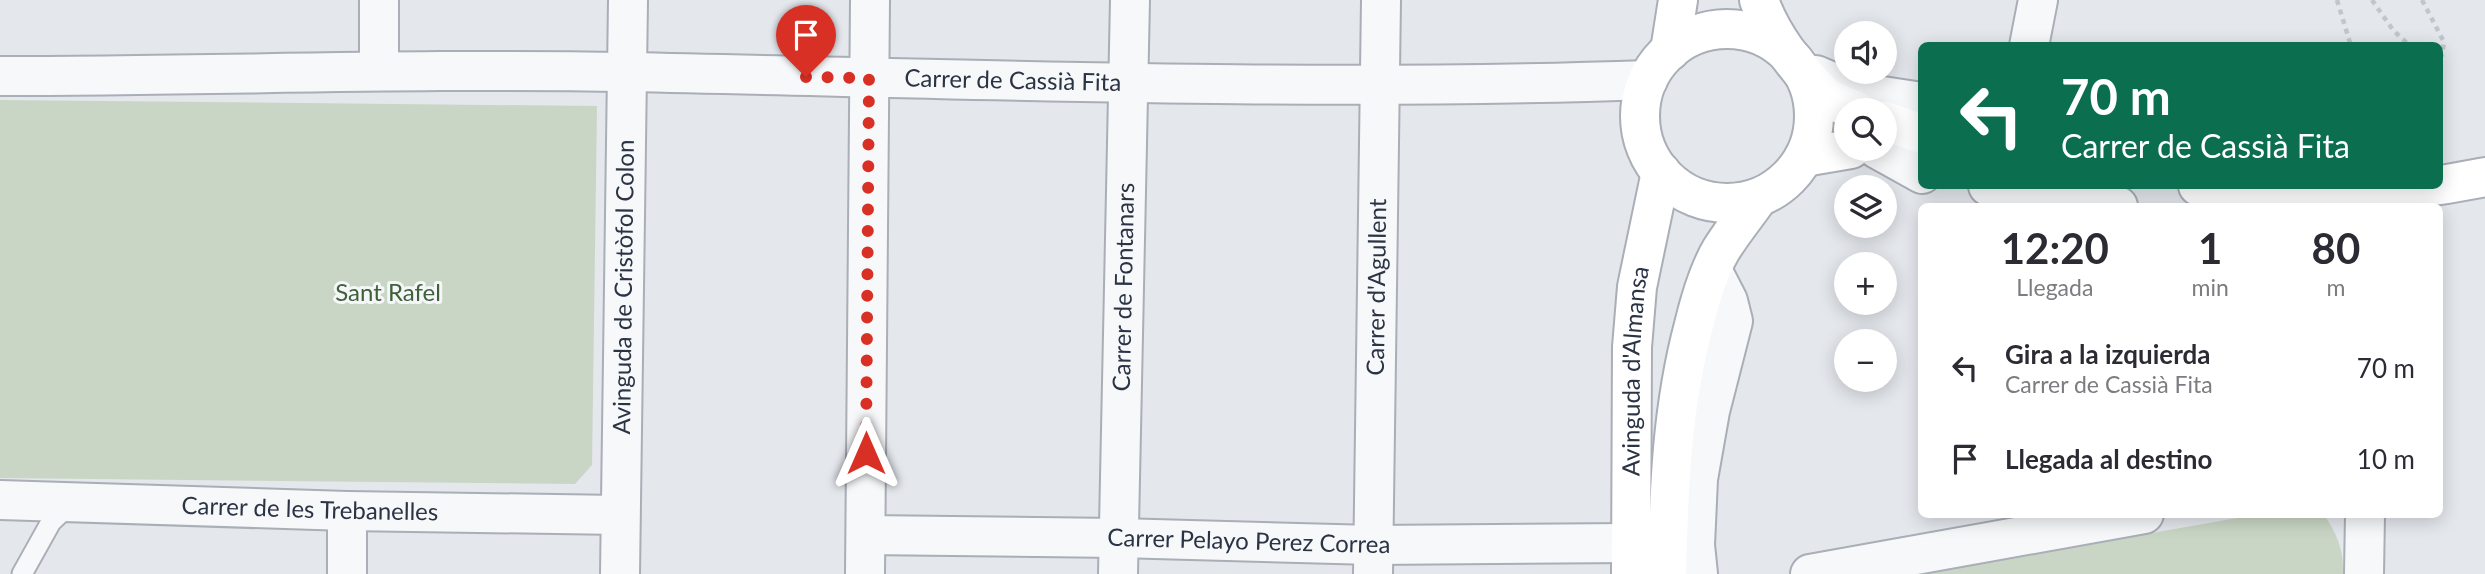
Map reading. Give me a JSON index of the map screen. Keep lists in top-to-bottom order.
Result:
{
  "streets": {
    "street": [
      "Carrer de Cassià Fita",
      "Avinguda de Cristòfol Colon",
      "Carrer de Fontanars",
      "Carrer d'Agullent",
      "Avinguda d'Almansa",
      "Carrer de les Trebanelles",
      "Carrer Pelayo Perez Correa"
    ]
  },
  "crossings": [
    ["Carrer de Cassià Fita", "Avinguda de Cristòfol Colon"],
    ["Carrer de Cassià Fita", "Carrer de Fontanars"],
    ["Carrer de Cassià Fita", "Carrer d'Agullent"],
    ["Carrer de Cassià Fita", "Avinguda d'Almansa"],
    ["Avinguda de Cristòfol Colon", "Carrer de les Trebanelles"],
    ["Carrer de Fontanars", "Carrer Pelayo Perez Correa"],
    ["Carrer d'Agullent", "Carrer Pelayo Perez Correa"],
    ["Avinguda d'Almansa", "Carrer Pelayo Perez Correa"]
  ],
  "parks": ["Sant Rafel"],
  "page": {
    "map_buttons": ["+", "−"],
    "turn": ["70 m", "Carrer de Cassià Fita"],
    "eta": [
      "12:20",
      "Llegada",
      "1",
      "min",
      "80",
      "m"
    ],
    "list": [
      {
        "name": "Gira a la izquierda",
        "note": "Carrer de Cassià Fita",
        "value": "70 m"
      },
      {
        "name": "Llegada al destino",
        "value": "10 m"
      }
    ]
  }
}
